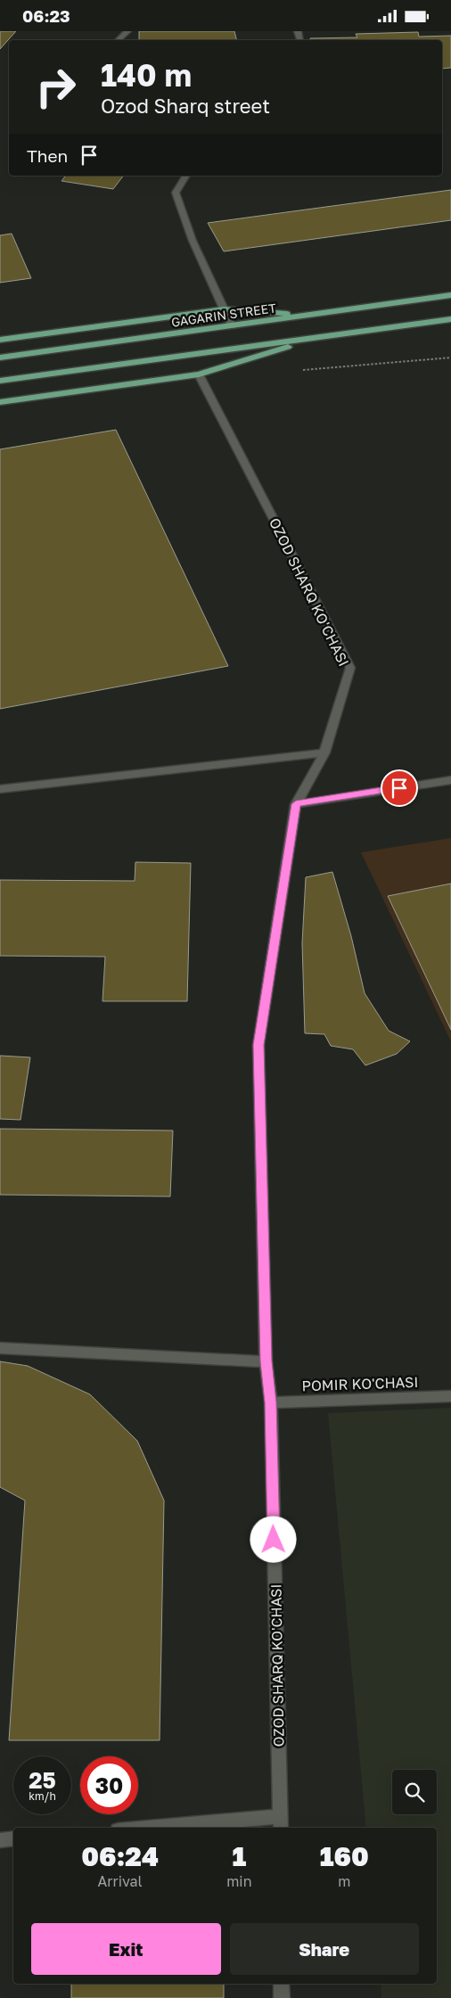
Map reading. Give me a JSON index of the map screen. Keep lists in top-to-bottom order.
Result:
{
  "streets": {
    "main road": ["GAGARIN STREET"],
    "street": ["OZOD SHARQ KO'CHASI", "POMIR KO'CHASI"]
  },
  "crossings": [
    ["OZOD SHARQ KO'CHASI", "POMIR KO'CHASI"]
  ],
  "page": {
    "status": "06:23",
    "turn": ["140 m", "Ozod Sharq street"],
    "then": "Then",
    "speed": "25 km/h",
    "limit": "30",
    "eta": [
      "06:24",
      "Arrival",
      "1",
      "min",
      "160",
      "m"
    ],
    "buttons": ["Exit", "Share"]
  }
}
